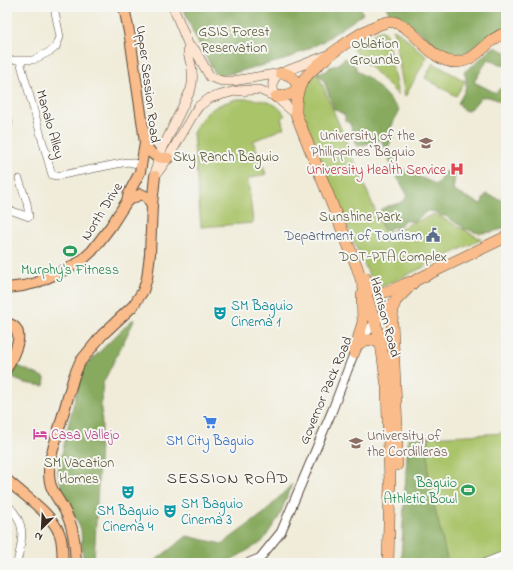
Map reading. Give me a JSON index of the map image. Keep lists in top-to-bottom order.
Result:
{
  "streets": {
    "highway": ["Harrison Road", "Governor Pack Road"],
    "main road": ["Upper Session Road", "North Drive"],
    "street": ["Manalo Alley"]
  },
  "crossings": [
    ["Upper Session Road", "Manalo Alley"],
    ["Upper Session Road", "North Drive"],
    ["Manalo Alley", "North Drive"],
    ["Harrison Road", "Governor Pack Road"]
  ],
  "districts": ["SESSION ROAD"],
  "parks": [
    "GSIS Forest Reservation",
    "Oblation Grounds",
    "Sky Ranch Baguio",
    "Sunshine Park",
    "DOT-PTA Complex",
    "SM Vacation Homes"
  ],
  "places": {
    "school or university": ["University of the Philippines Baguio", "University of the Cordilleras"],
    "hospital": ["University Health Service"],
    "public building": ["Department of Tourism"],
    "sports": ["Murphy's Fitness", "Baguio Athletic Bowl"],
    "theatre": ["SM Baguio Cinema 1", "SM Baguio Cinema 4", "SM Baguio Cinema 3"],
    "supermarket": ["SM City Baguio"],
    "hotel": ["Casa Vallejo"]
  },
  "north": "bottom left"
}
